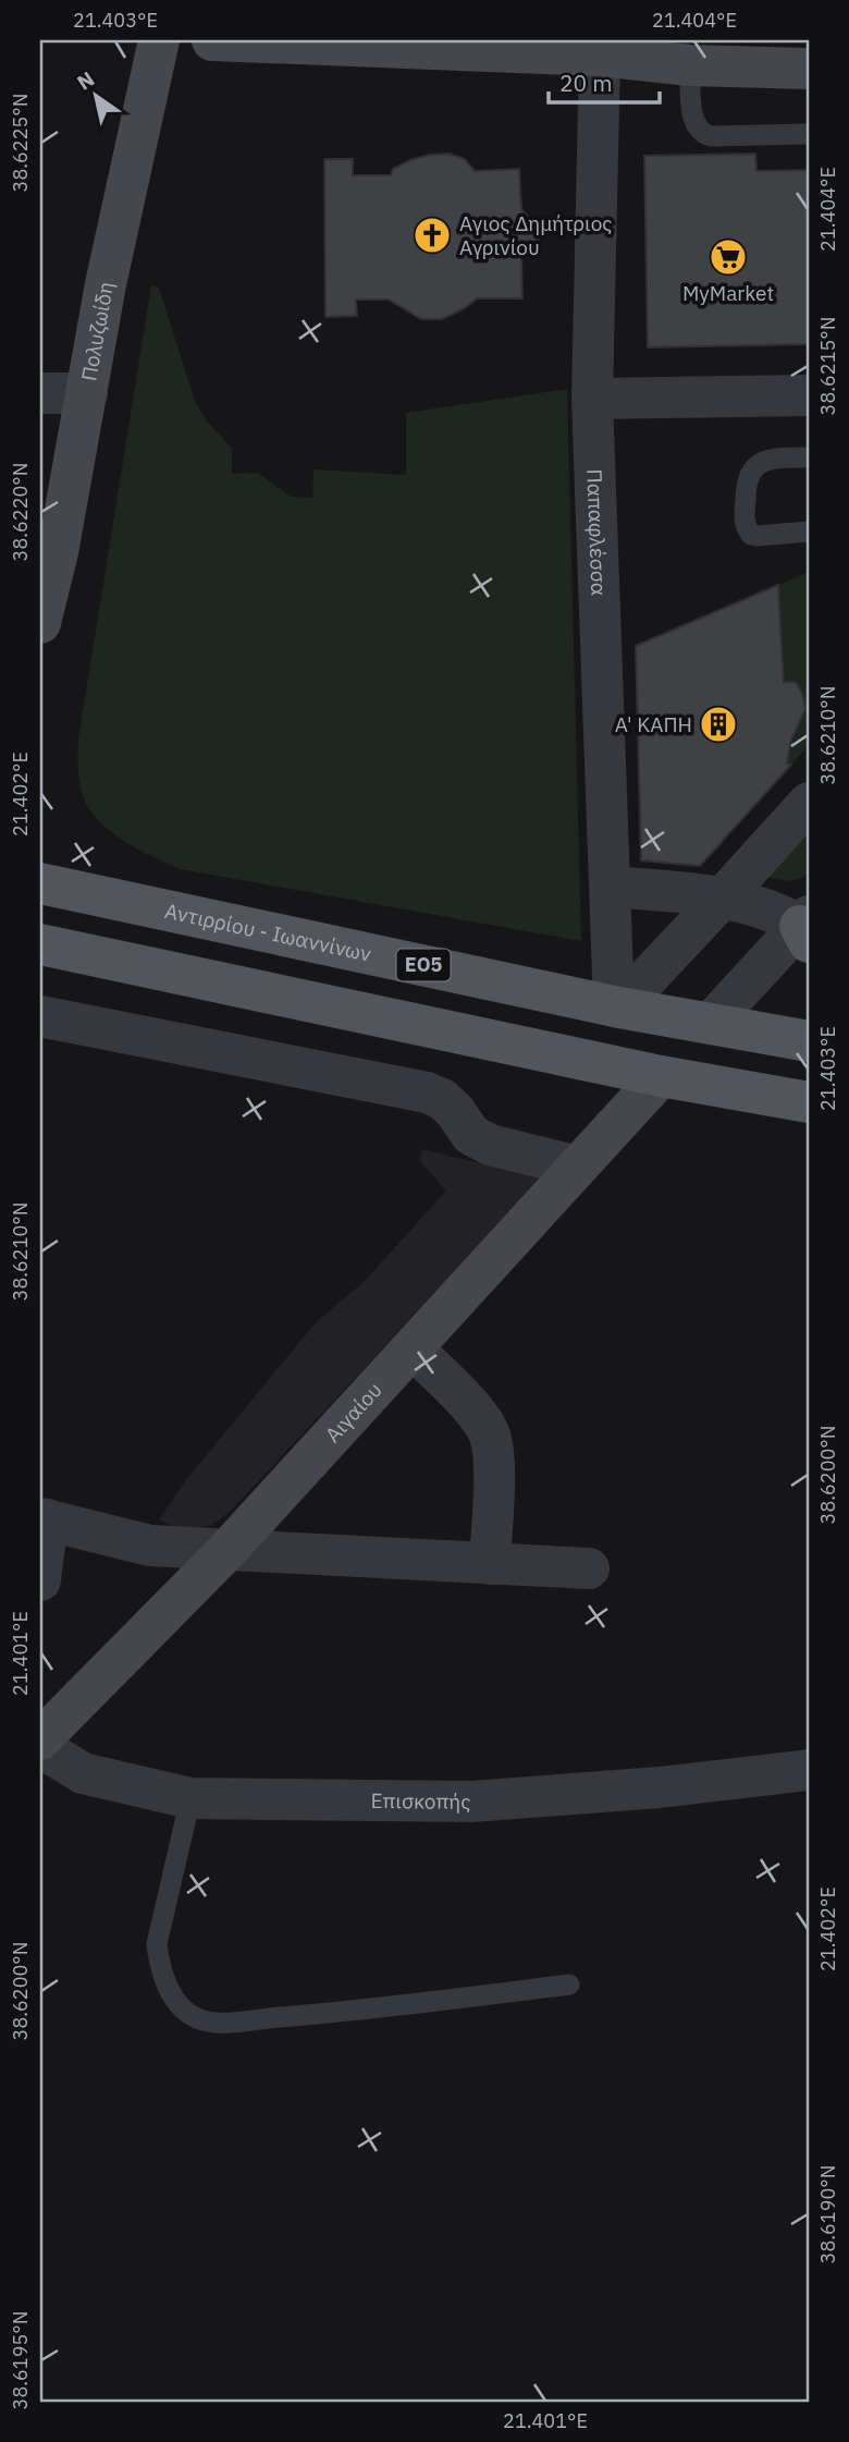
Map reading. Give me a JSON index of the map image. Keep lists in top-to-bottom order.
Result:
{
  "streets": {
    "main road": [
      "Πολυζωίδη",
      "Αντιρρίου - Ιωαννίνων",
      "ΕΟ5",
      "Αιγαίου"
    ],
    "street": ["Παπαφλέσσα", "Επισκοπής"]
  },
  "crossings": [
    ["Παπαφλέσσα", "Αντιρρίου - Ιωαννίνων"]
  ],
  "places": {
    "church": ["Αγιος Δημήτριος Αγρινίου"],
    "supermarket": ["MyMarket"],
    "building": ["Α' ΚΑΠΗ"]
  },
  "scale_bar": "20 m",
  "north": "top left",
  "coordinates": [
    "21.403°E",
    "21.404°E",
    "38.6225°N",
    "38.6215°N",
    "38.6220°N",
    "38.6210°N",
    "21.402°E",
    "38.6200°N",
    "21.401°E",
    "38.6190°N",
    "38.6195°N"
  ]
}
